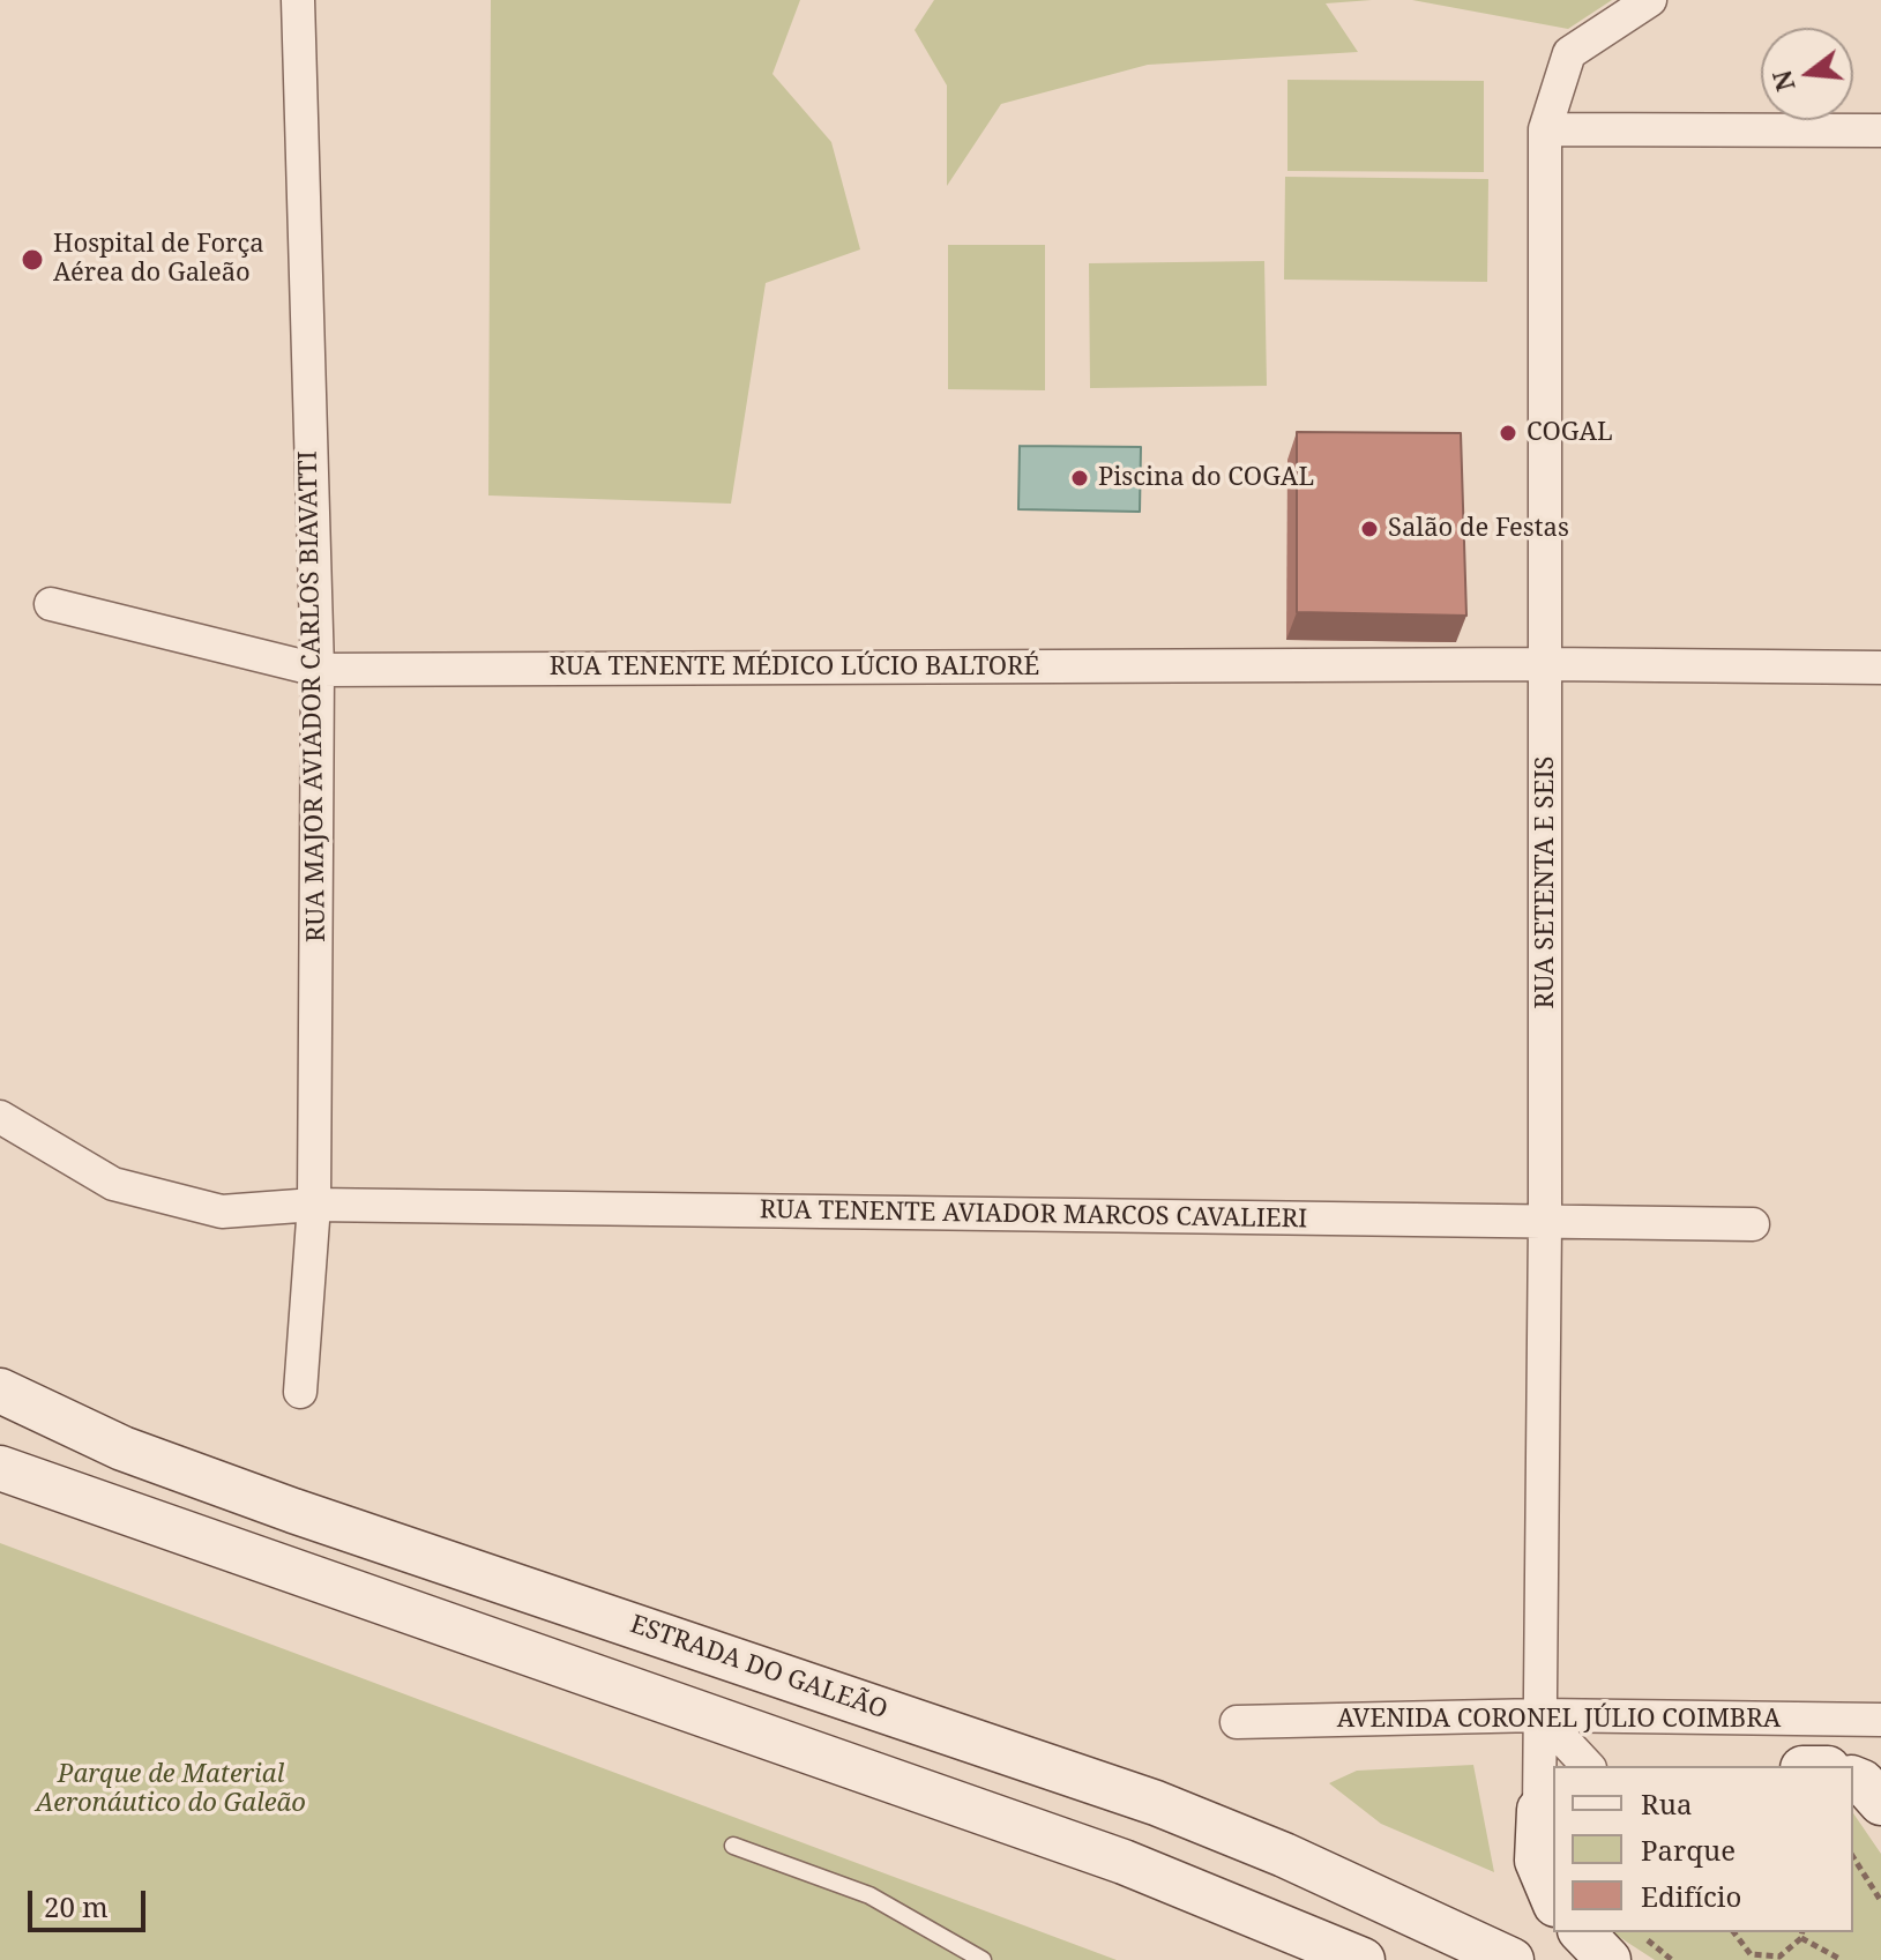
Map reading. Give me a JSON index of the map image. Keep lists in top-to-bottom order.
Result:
{
  "streets": {
    "main road": ["ESTRADA DO GALEÃO"],
    "street": [
      "RUA TENENTE MÉDICO LÚCIO BALTORÉ",
      "RUA MAJOR AVIADOR CARLOS BIAVATTI",
      "RUA SETENTA E SEIS",
      "RUA TENENTE AVIADOR MARCOS CAVALIERI",
      "AVENIDA CORONEL JÚLIO COIMBRA"
    ]
  },
  "crossings": [
    ["RUA TENENTE MÉDICO LÚCIO BALTORÉ", "RUA MAJOR AVIADOR CARLOS BIAVATTI"],
    ["RUA TENENTE MÉDICO LÚCIO BALTORÉ", "RUA SETENTA E SEIS"],
    ["RUA MAJOR AVIADOR CARLOS BIAVATTI", "RUA TENENTE AVIADOR MARCOS CAVALIERI"],
    ["RUA SETENTA E SEIS", "RUA TENENTE AVIADOR MARCOS CAVALIERI"],
    ["RUA SETENTA E SEIS", "AVENIDA CORONEL JÚLIO COIMBRA"]
  ],
  "parks": ["Parque de Material Aeronáutico do Galeão"],
  "places": [
    "Hospital de Força Aérea do Galeão",
    "COGAL",
    "Piscina do COGAL",
    "Salão de Festas"
  ],
  "legend": ["Rua", "Parque", "Edifício"],
  "scale_bar": "20 m",
  "north": "left"
}
